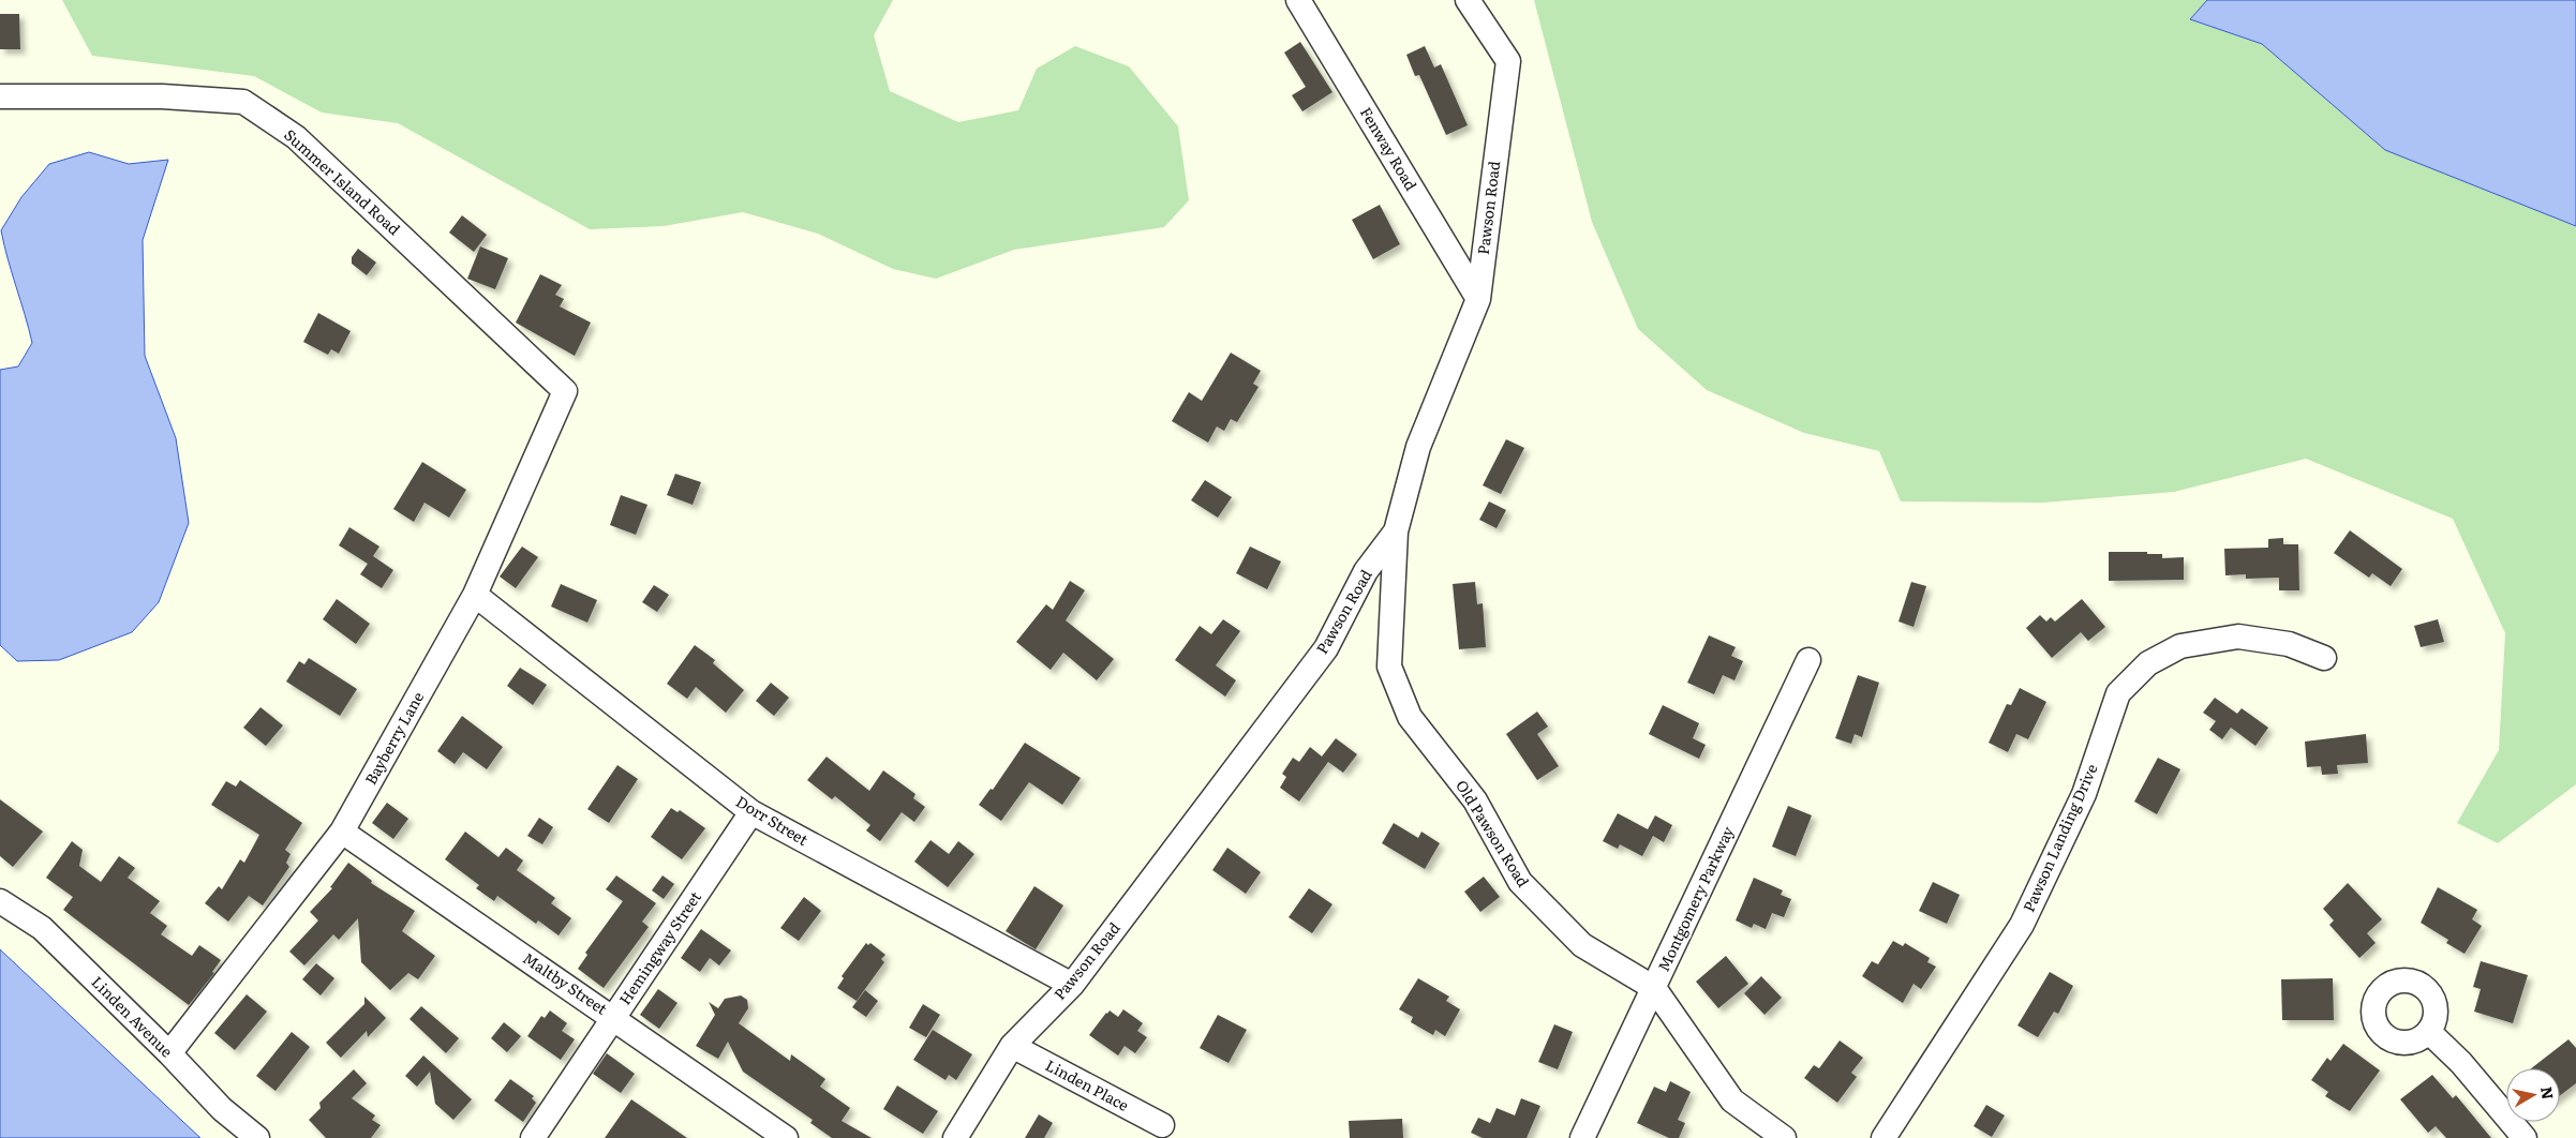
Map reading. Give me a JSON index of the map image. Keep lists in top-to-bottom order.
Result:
{
  "streets": {
    "street": [
      "Fenway Road",
      "Summer Island Road",
      "Pawson Road",
      "Bayberry Lane",
      "Dorr Street",
      "Old Pawson Road",
      "Pawson Landing Drive",
      "Montgomery Parkway",
      "Hemingway Street",
      "Maltby Street",
      "Linden Avenue",
      "Linden Place"
    ]
  },
  "crossings": [
    ["Fenway Road", "Pawson Road"],
    ["Summer Island Road", "Bayberry Lane"],
    ["Pawson Road", "Dorr Street"],
    ["Pawson Road", "Old Pawson Road"],
    ["Pawson Road", "Linden Place"],
    ["Bayberry Lane", "Dorr Street"],
    ["Bayberry Lane", "Maltby Street"],
    ["Bayberry Lane", "Linden Avenue"],
    ["Dorr Street", "Hemingway Street"],
    ["Old Pawson Road", "Montgomery Parkway"],
    ["Hemingway Street", "Maltby Street"]
  ],
  "north": "right"
}
